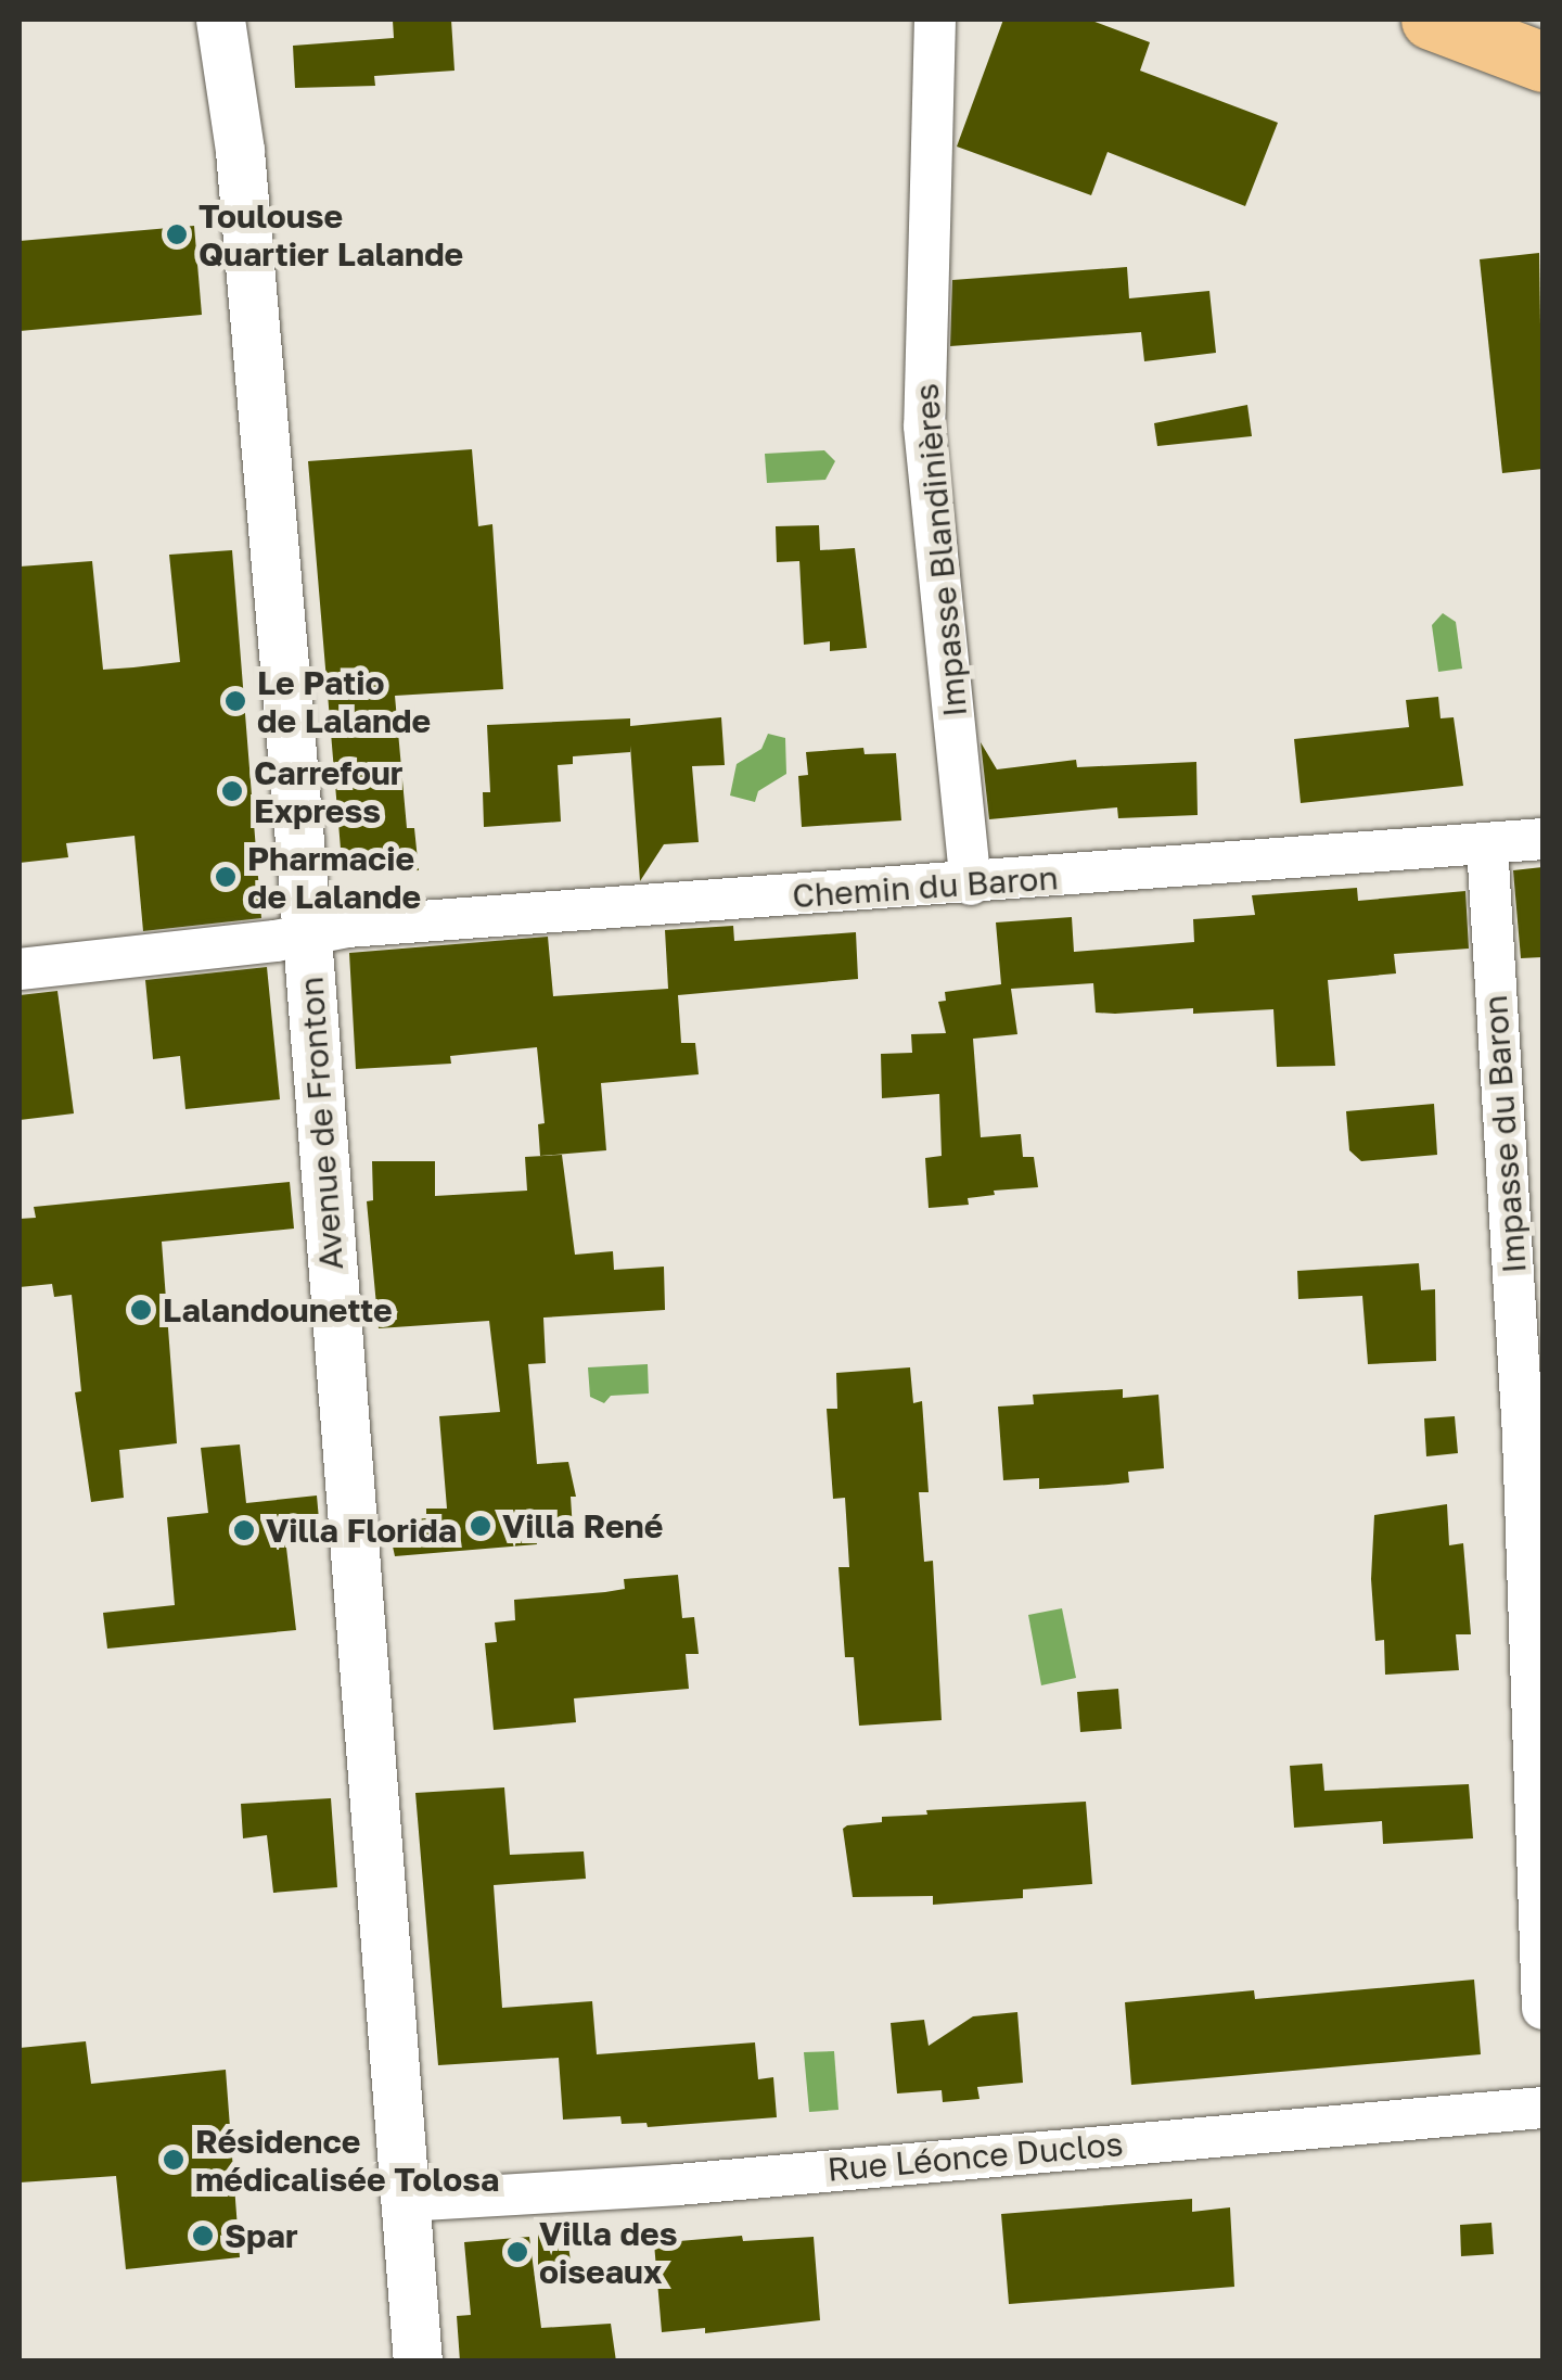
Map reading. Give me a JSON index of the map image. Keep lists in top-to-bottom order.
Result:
{
  "streets": {
    "street": [
      "Impasse Blandinières",
      "Chemin du Baron",
      "Avenue de Fronton",
      "Impasse du Baron",
      "Rue Léonce Duclos"
    ]
  },
  "crossings": [
    ["Impasse Blandinières", "Chemin du Baron"],
    ["Chemin du Baron", "Avenue de Fronton"],
    ["Chemin du Baron", "Impasse du Baron"],
    ["Avenue de Fronton", "Rue Léonce Duclos"]
  ],
  "places": [
    "Toulouse Quartier Lalande",
    "Le Patio de Lalande",
    "Carrefour Express",
    "Pharmacie de Lalande",
    "Lalandounette",
    "Villa René",
    "Villa Florida",
    "Résidence médicalisée Tolosa",
    "Spar",
    "Villa des oiseaux"
  ]
}
